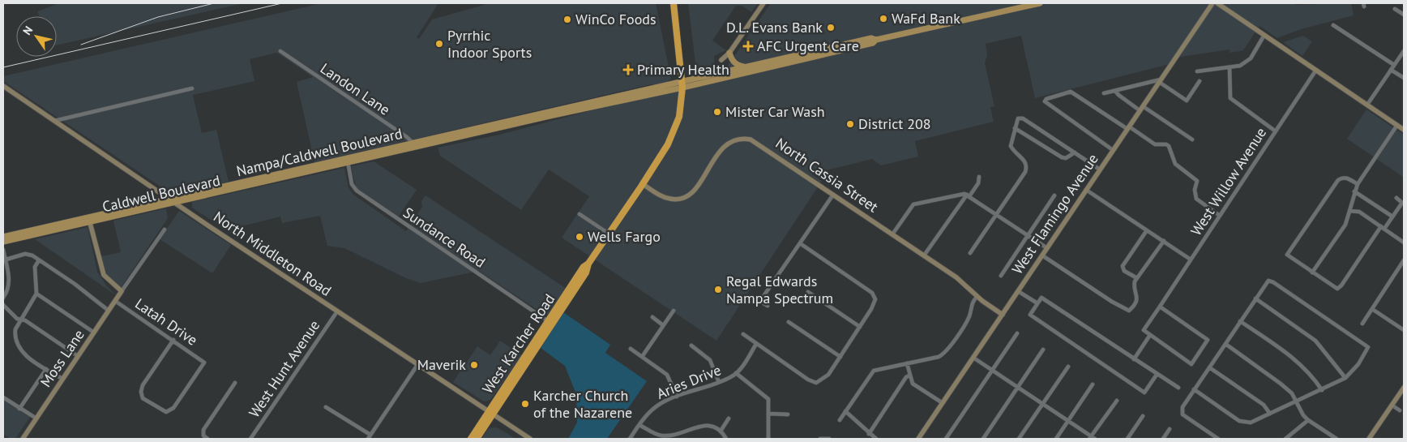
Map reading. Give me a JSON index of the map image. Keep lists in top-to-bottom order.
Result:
{
  "streets": {
    "highway": ["West Karcher Road"],
    "main road": ["Nampa/Caldwell Boulevard", "Caldwell Boulevard"],
    "street": [
      "Landon Lane",
      "North Cassia Street",
      "West Willow Avenue",
      "West Flamingo Avenue",
      "Sundance Road",
      "North Middleton Road",
      "Latah Drive",
      "Moss Lane",
      "West Hunt Avenue",
      "Aries Drive"
    ]
  },
  "crossings": [
    ["Landon Lane", "Nampa/Caldwell Boulevard"],
    ["Nampa/Caldwell Boulevard", "Caldwell Boulevard"],
    ["Nampa/Caldwell Boulevard", "Sundance Road"],
    ["Nampa/Caldwell Boulevard", "North Middleton Road"],
    ["Nampa/Caldwell Boulevard", "West Karcher Road"],
    ["North Cassia Street", "West Flamingo Avenue"],
    ["North Cassia Street", "West Karcher Road"],
    ["Caldwell Boulevard", "Sundance Road"],
    ["Caldwell Boulevard", "North Middleton Road"],
    ["Sundance Road", "West Karcher Road"],
    ["North Middleton Road", "West Karcher Road"],
    ["North Middleton Road", "West Hunt Avenue"],
    ["Latah Drive", "Moss Lane"]
  ],
  "places": {
    "other": [
      "WaFd Bank",
      "WinCo Foods",
      "D.L. Evans Bank",
      "Pyrrhic Indoor Sports",
      "Mister Car Wash",
      "District 208",
      "Wells Fargo",
      "Regal Edwards Nampa Spectrum",
      "Maverik",
      "Karcher Church of the Nazarene"
    ],
    "health": ["AFC Urgent Care", "Primary Health"]
  },
  "north": "top left"
}
